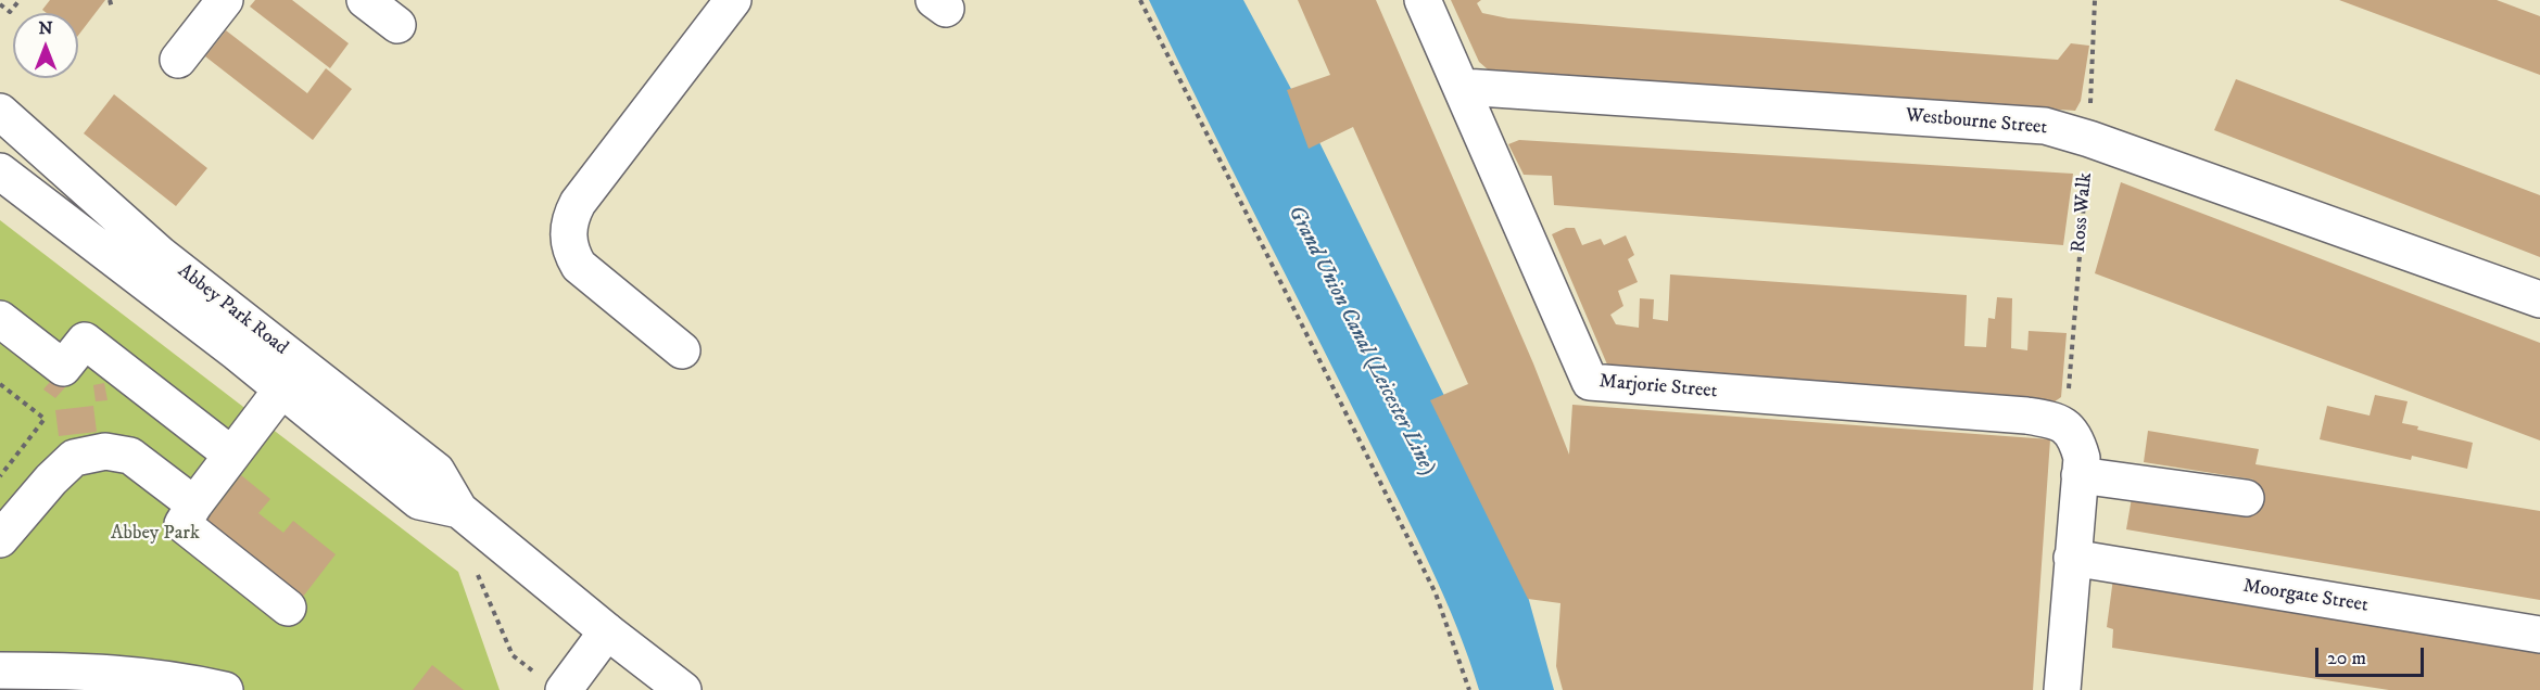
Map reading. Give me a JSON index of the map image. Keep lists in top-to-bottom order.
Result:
{
  "streets": {
    "street": [
      "Westbourne Street",
      "Abbey Park Road",
      "Marjorie Street",
      "Moorgate Street"
    ],
    "path": ["Ross Walk"]
  },
  "crossings": [
    ["Westbourne Street", "Ross Walk"],
    ["Westbourne Street", "Marjorie Street"],
    ["Ross Walk", "Marjorie Street"]
  ],
  "water": ["Grand Union Canal (Leicester Line)"],
  "parks": ["Abbey Park"],
  "scale_bar": "20 m",
  "north": "top"
}
